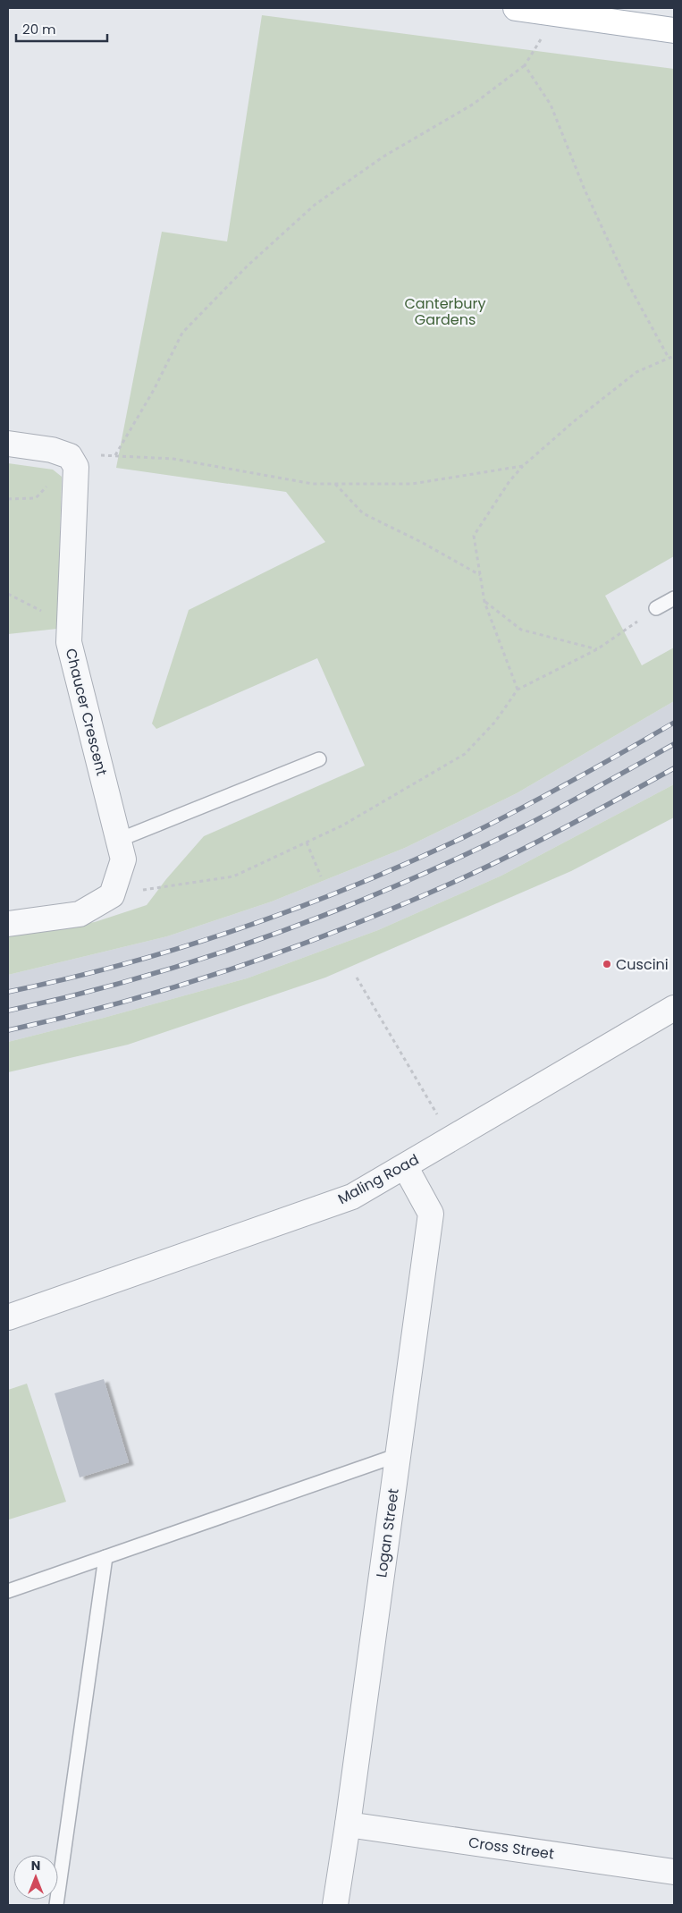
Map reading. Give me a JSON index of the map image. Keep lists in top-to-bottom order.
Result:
{
  "streets": {
    "street": [
      "Chaucer Crescent",
      "Maling Road",
      "Logan Street",
      "Cross Street"
    ]
  },
  "crossings": [
    ["Maling Road", "Logan Street"],
    ["Logan Street", "Cross Street"]
  ],
  "parks": ["Canterbury Gardens"],
  "places": ["Cuscini"],
  "scale_bar": "20 m",
  "north": "top"
}
